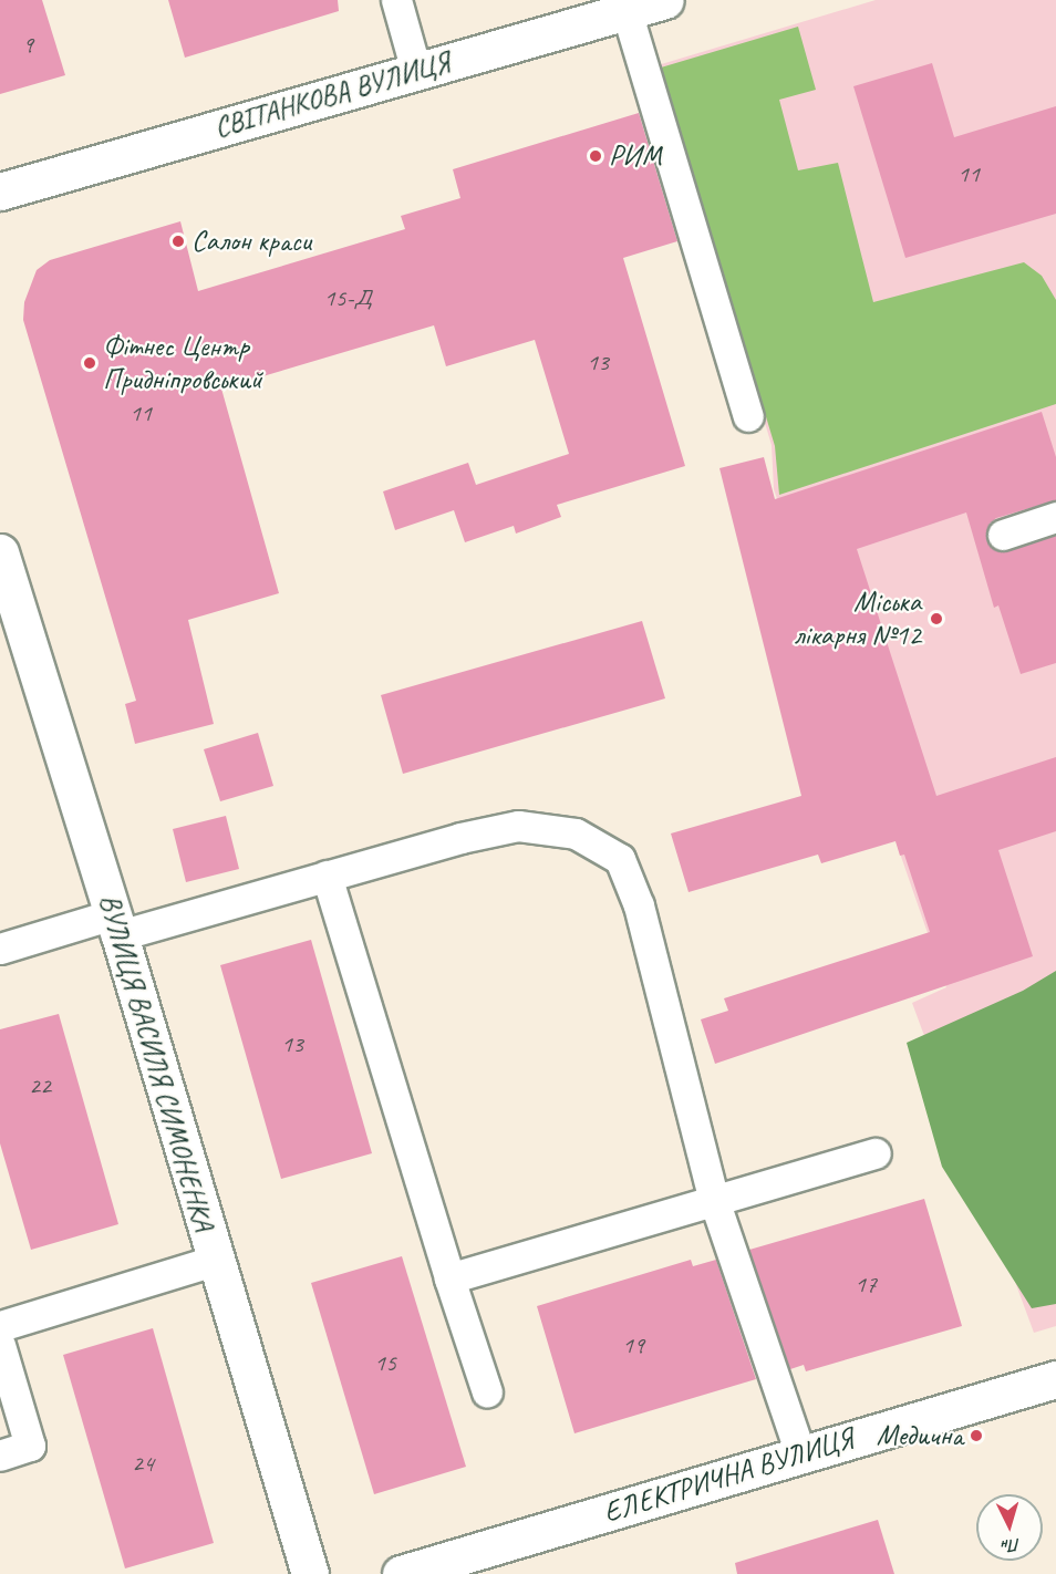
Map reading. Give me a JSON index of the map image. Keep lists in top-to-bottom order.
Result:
{
  "streets": {
    "street": ["СВІТАНКОВА ВУЛИЦЯ", "ВУЛИЦЯ ВАСИЛЯ СИМОНЕНКА", "ЕЛЕКТРИЧНА ВУЛИЦЯ"]
  },
  "places": [
    "РИМ",
    "Салон краси",
    "Фітнес Центр Придніпровський",
    "Міська лікарня №12",
    "Медична"
  ],
  "house_numbers": [
    "9",
    "11",
    "15-Д",
    "13",
    "11",
    "13",
    "22",
    "17",
    "19",
    "15",
    "24"
  ],
  "north": "bottom"
}
